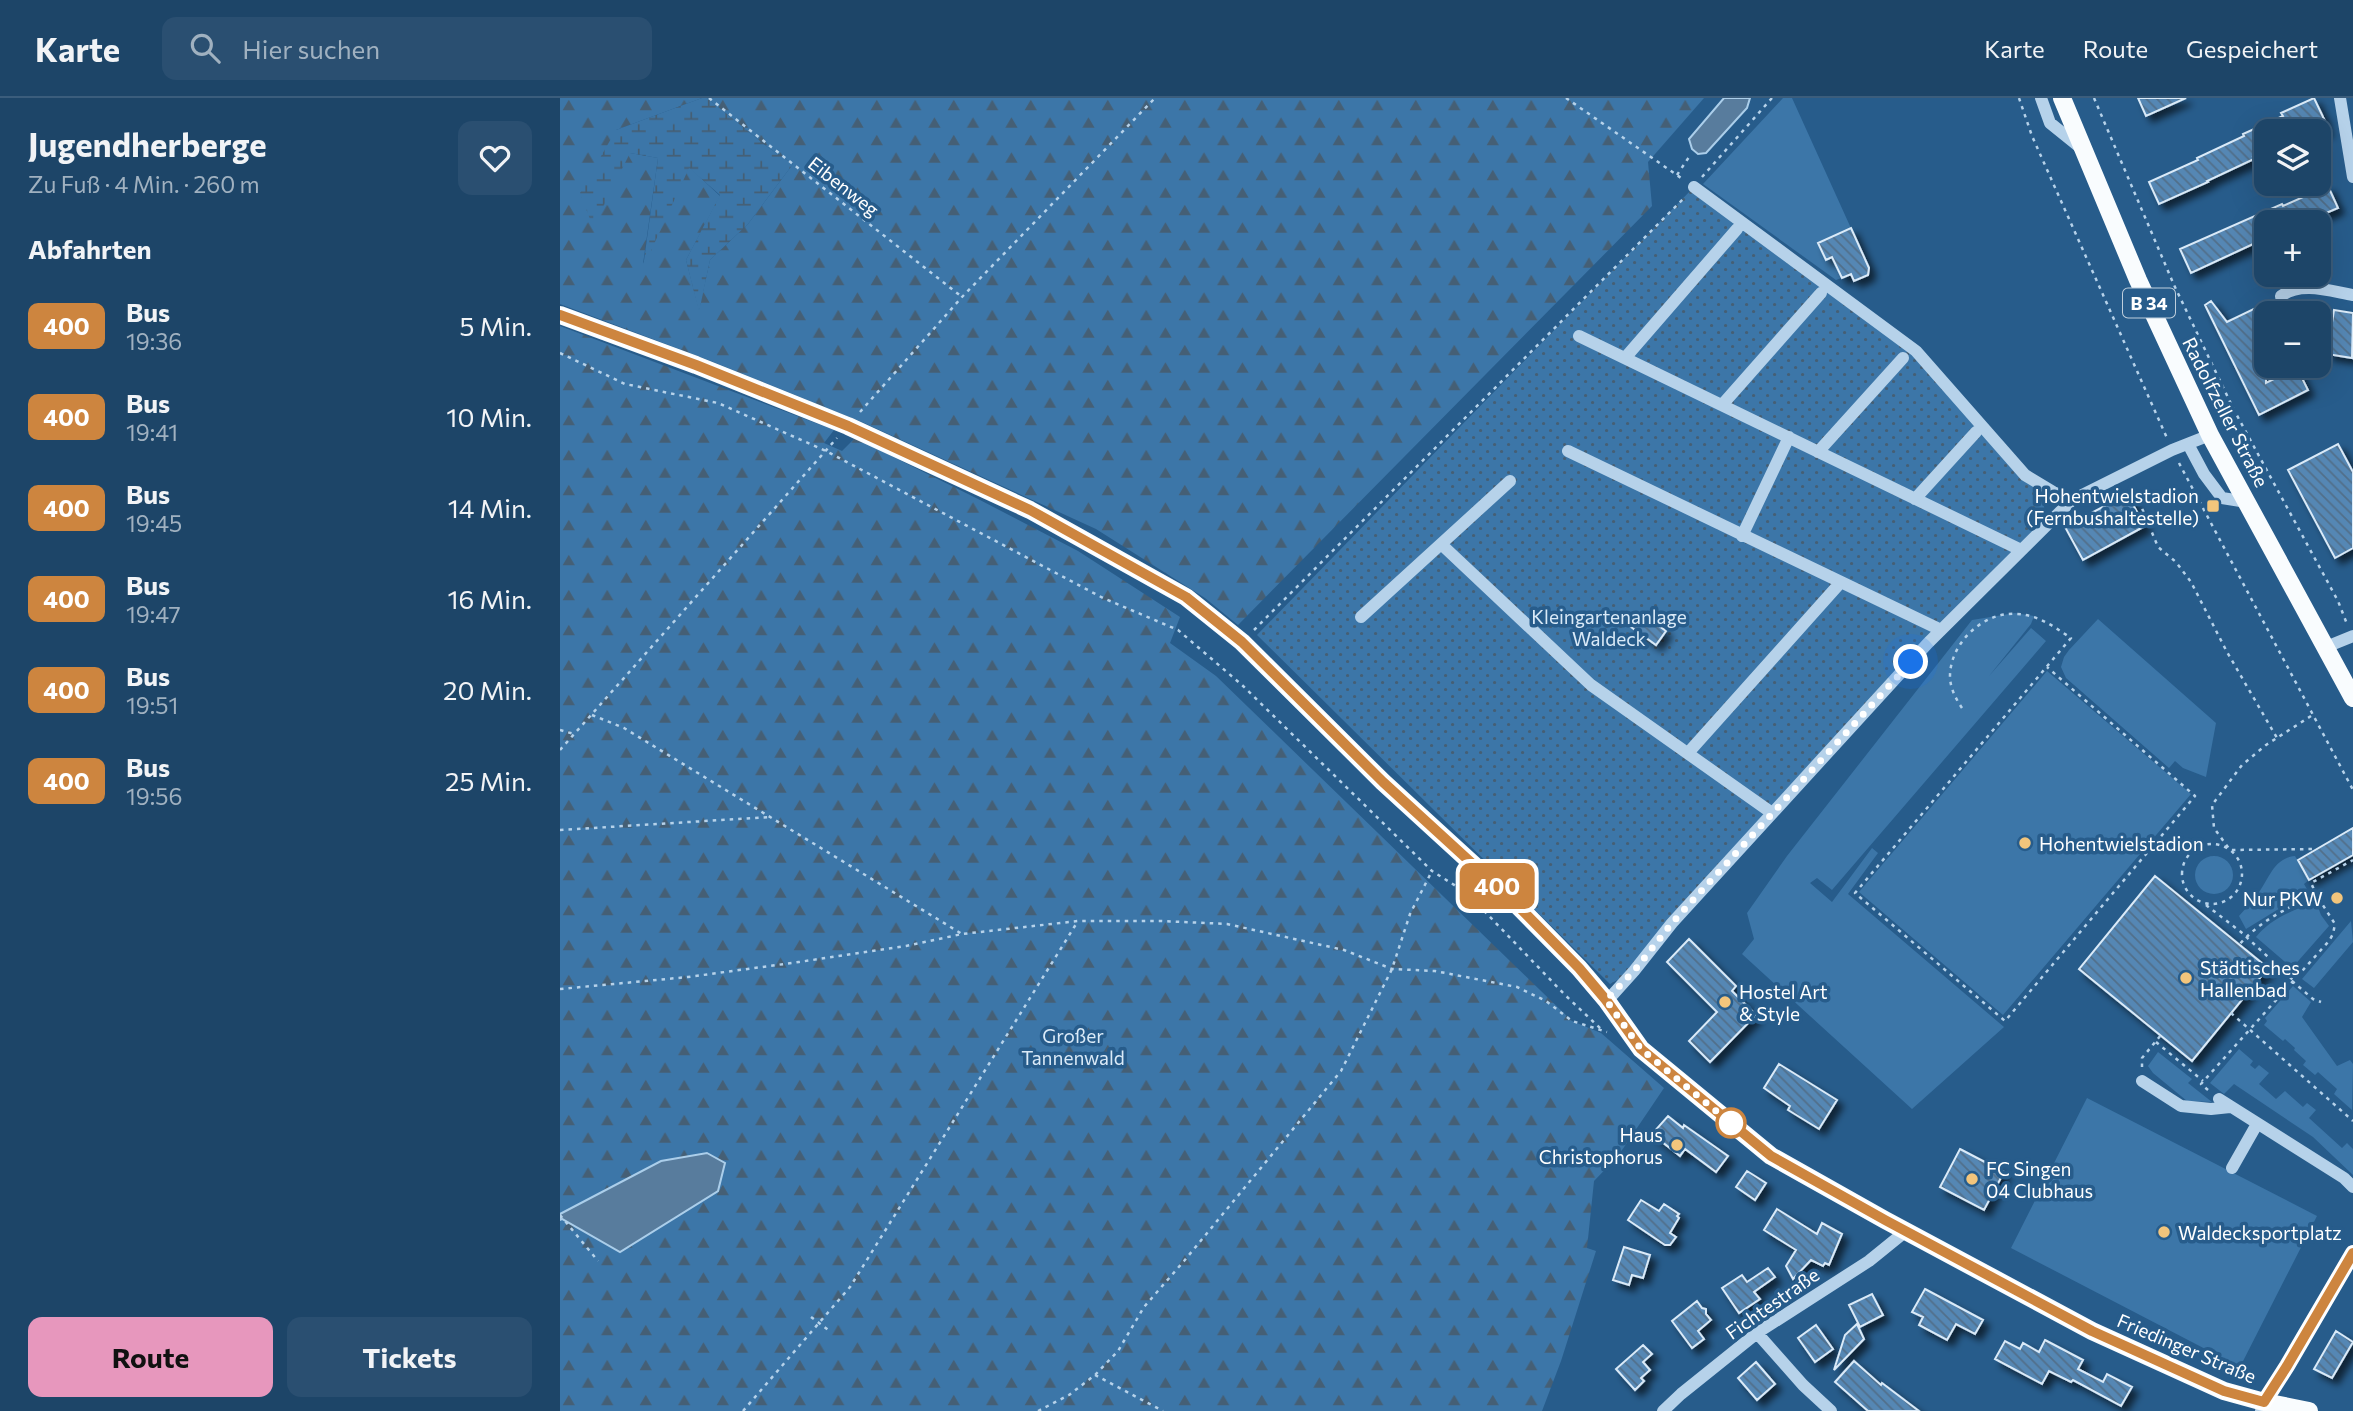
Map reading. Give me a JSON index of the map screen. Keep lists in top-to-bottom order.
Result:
{
  "streets": {
    "main road": ["B 34", "Radolfzeller Straße", "Friedinger Straße"],
    "street": ["Fichtestraße"],
    "path": ["Eibenweg"]
  },
  "crossings": [
    ["Fichtestraße", "Friedinger Straße"]
  ],
  "parks": ["Kleingartenanlage Waldeck", "Großer Tannenwald"],
  "places": {
    "transit": ["Hohentwielstadion (Fernbushaltestelle)"],
    "other": [
      "Hohentwielstadion",
      "Nur PKW",
      "Städtisches Hallenbad",
      "Hostel Art & Style",
      "Haus Christophorus",
      "FC Singen 04 Clubhaus",
      "Waldecksportplatz"
    ]
  },
  "lines": ["bus line 400"],
  "page": {
    "header": "Karte",
    "search": "Hier suchen",
    "nav": ["Karte", "Route", "Gespeichert"],
    "heading": [
      ["Jugendherberge", "Zu Fuß · 4 Min. · 260 m"],
      "Abfahrten"
    ],
    "on_map": "400",
    "map_buttons": ["+", "−"],
    "list": [
      {
        "mark": "400",
        "name": "Bus",
        "note": "19:36",
        "value": "5 Min."
      },
      {
        "mark": "400",
        "name": "Bus",
        "note": "19:41",
        "value": "10 Min."
      },
      {
        "mark": "400",
        "name": "Bus",
        "note": "19:45",
        "value": "14 Min."
      },
      {
        "mark": "400",
        "name": "Bus",
        "note": "19:47",
        "value": "16 Min."
      },
      {
        "mark": "400",
        "name": "Bus",
        "note": "19:51",
        "value": "20 Min."
      },
      {
        "mark": "400",
        "name": "Bus",
        "note": "19:56",
        "value": "25 Min."
      }
    ],
    "buttons": ["Route", "Tickets"]
  }
}
